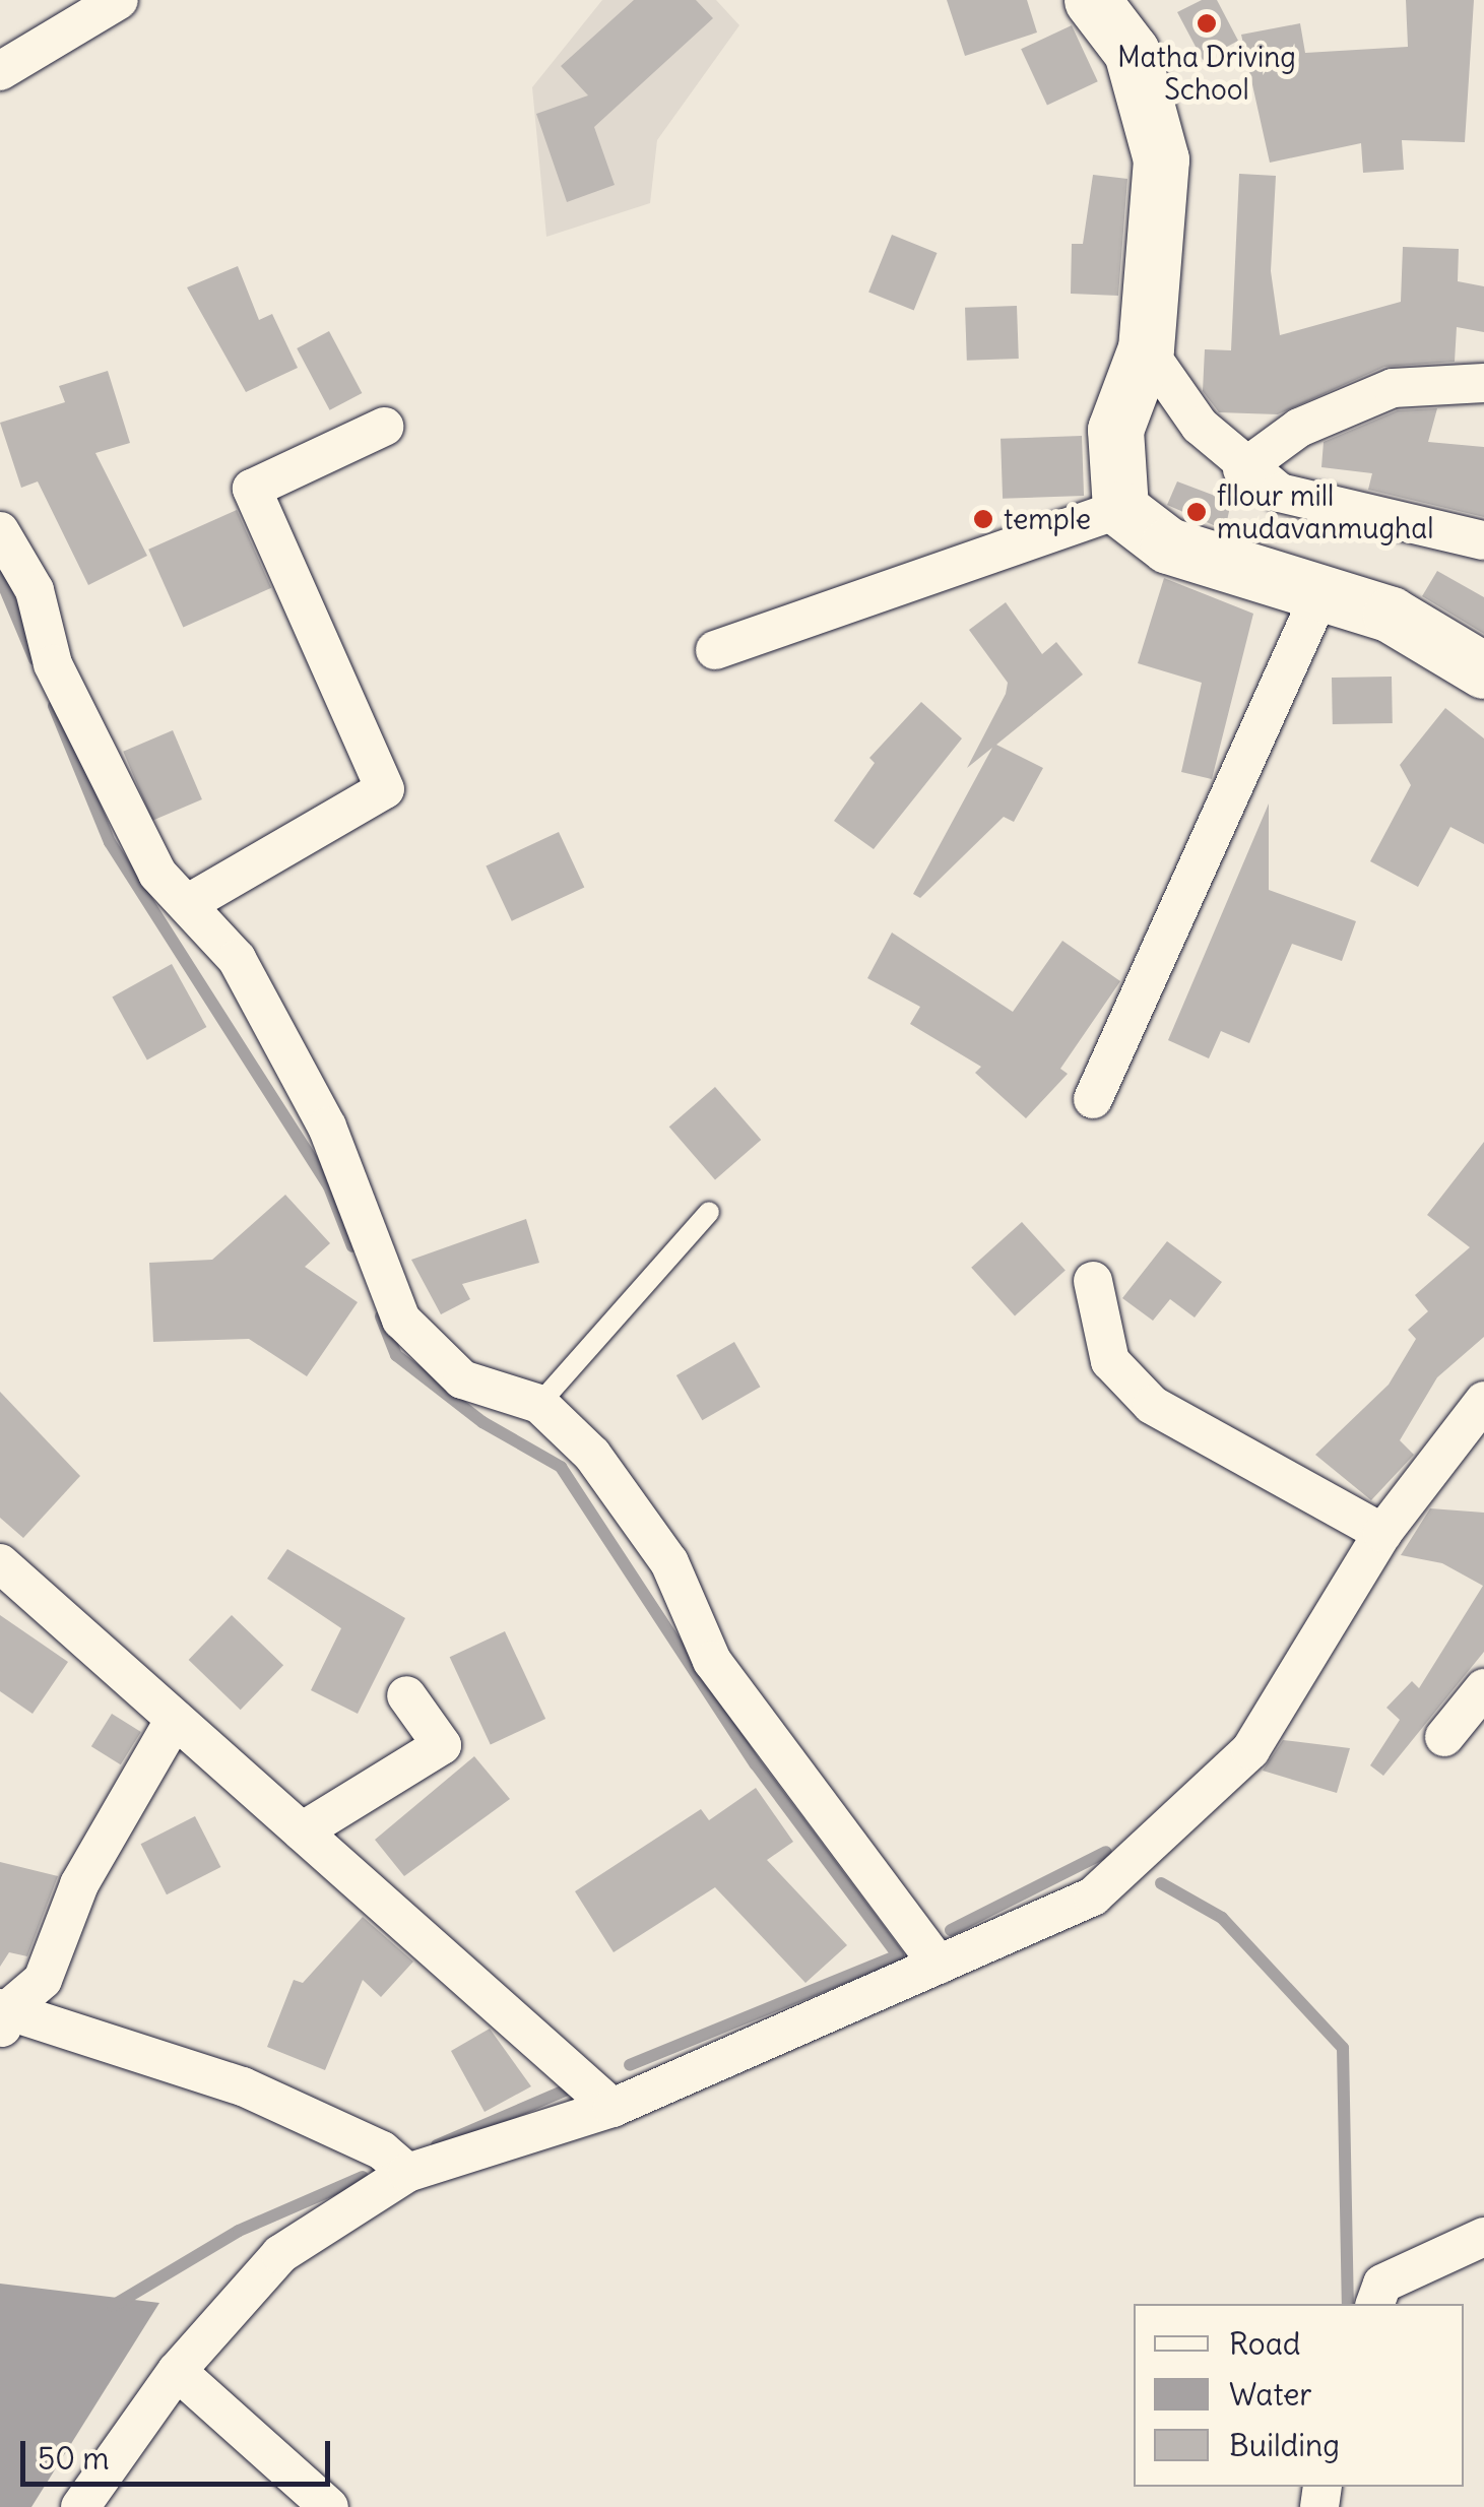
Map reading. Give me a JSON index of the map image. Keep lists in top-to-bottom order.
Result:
{
  "places": ["Matha Driving School", "fllour mill mudavanmughal", "temple"],
  "legend": ["Road", "Water", "Building"],
  "scale_bar": "50 m"
}
